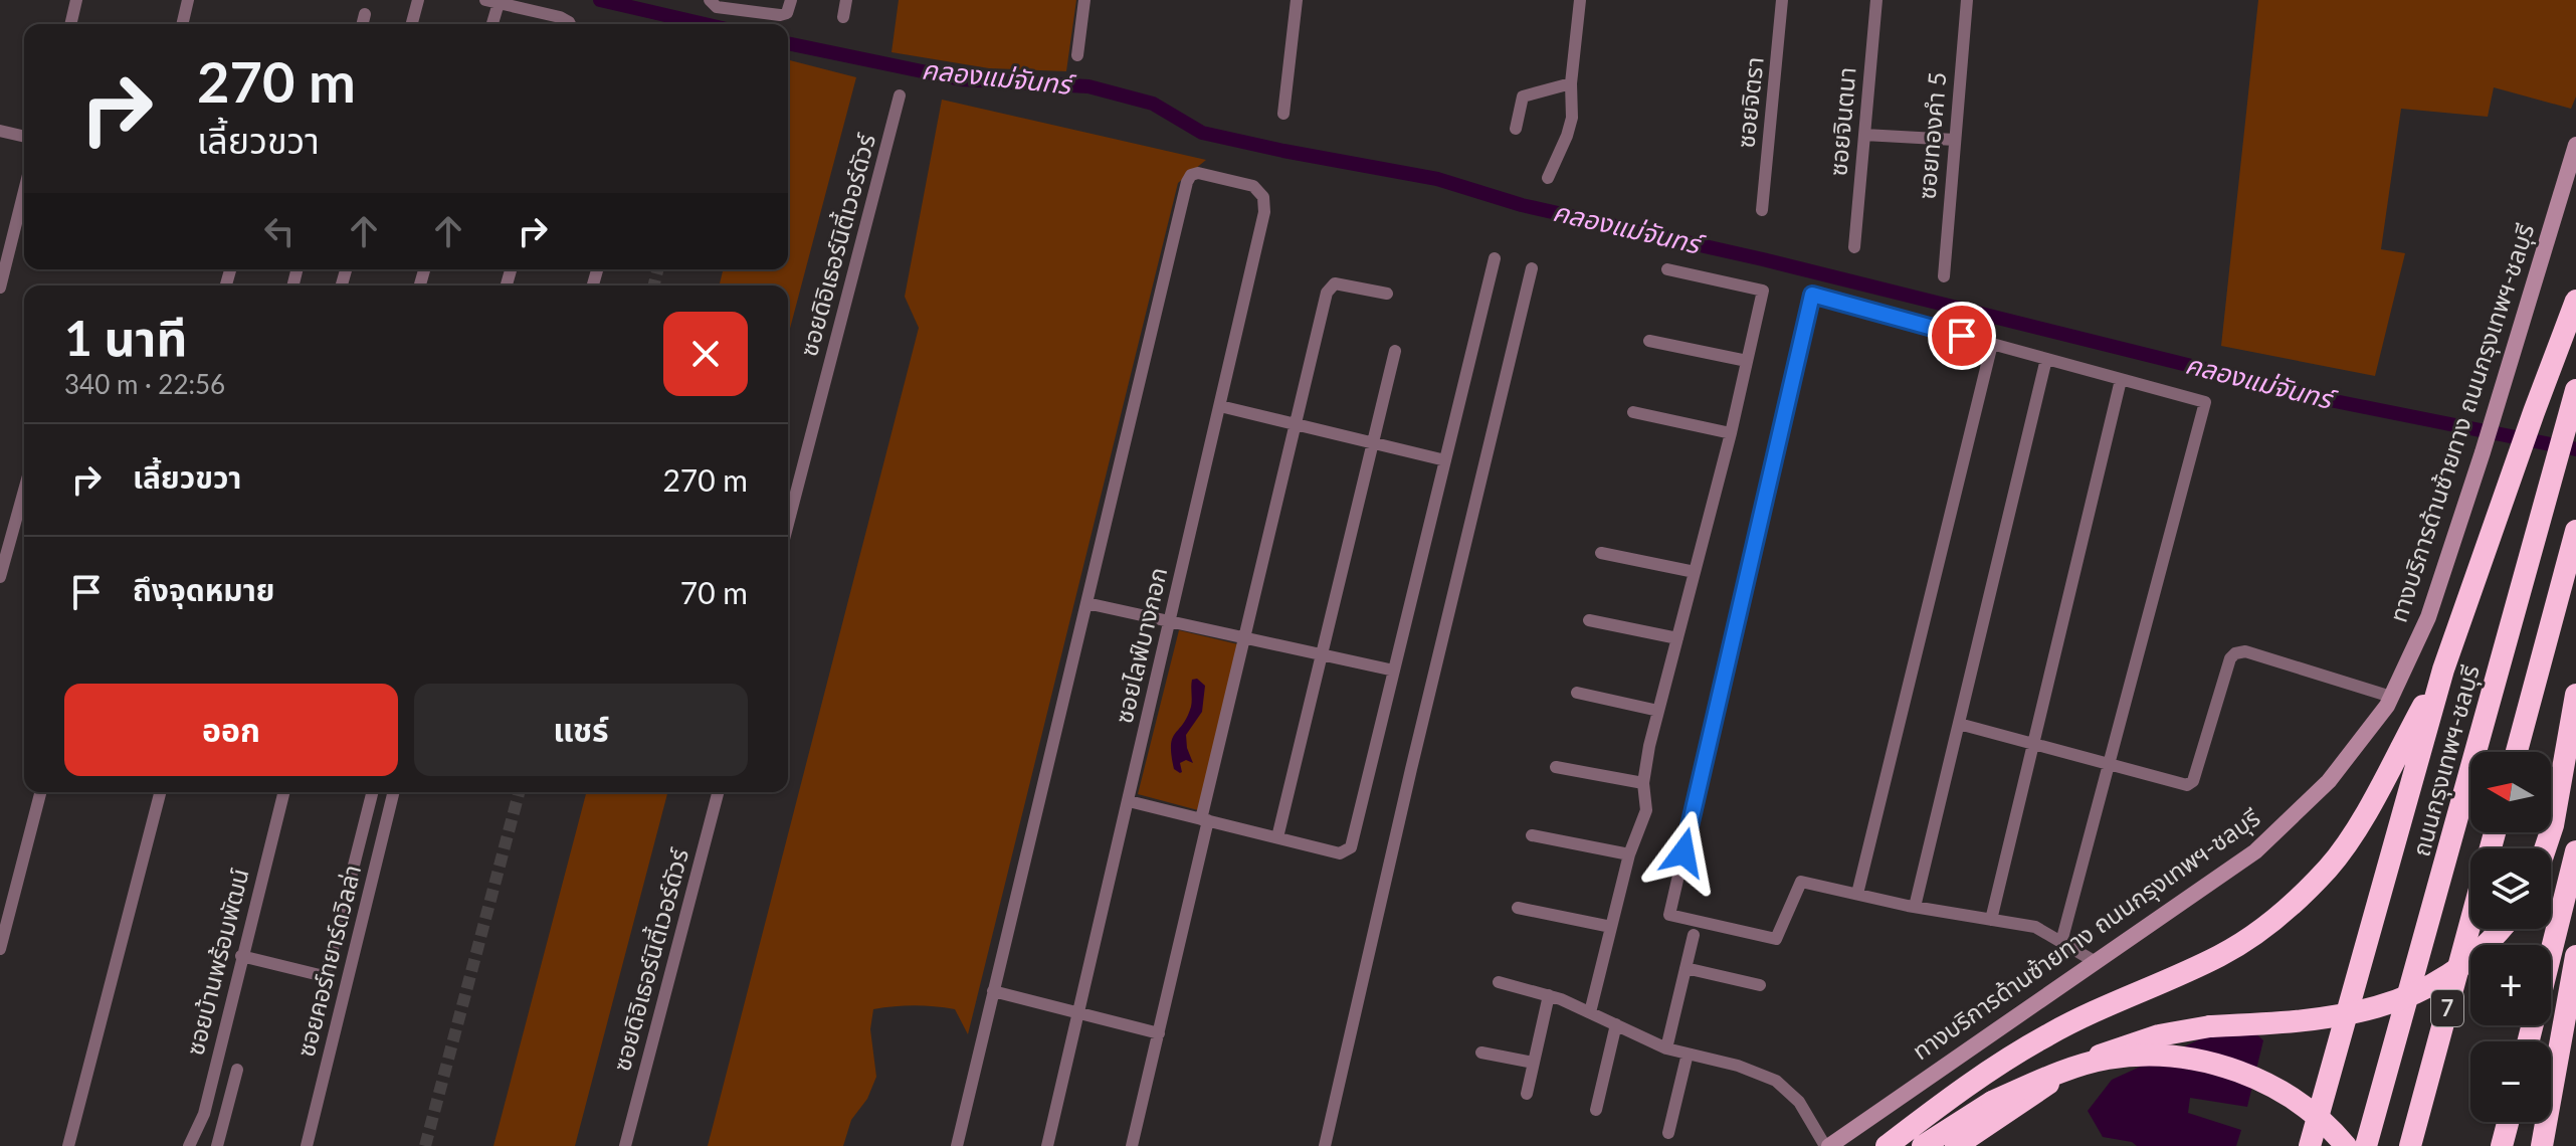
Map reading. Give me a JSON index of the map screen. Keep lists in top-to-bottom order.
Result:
{
  "streets": {
    "highway": ["ถนนกรุงเทพฯ-ชลบุรี", "7"],
    "main road": ["ทางบริการด้านซ้ายทาง ถนนกรุงเทพฯ-ชลบุรี"],
    "street": [
      "ซอยจิตรา",
      "ซอยจินตนา",
      "ซอยทองคำ 5",
      "ซอยดิอิเธอร์นิตี้เวอร์ดัวร์",
      "ซอยไลฟ์บางกอก",
      "ซอยคอร์ทยาร์ดวิลล่า",
      "ซอยบ้านพร้อมพัฒน์"
    ]
  },
  "water": ["คลองแม่จันทร์"],
  "north": "left",
  "page": {
    "turn": ["270 m", "เลี้ยวขวา"],
    "heading": ["1 นาที", "340 m · 22:56"],
    "list": [
      {
        "name": "เลี้ยวขวา",
        "value": "270 m"
      },
      {
        "name": "ถึงจุดหมาย",
        "value": "70 m"
      }
    ],
    "buttons": ["ออก", "แชร์"],
    "map_buttons": ["+", "−"]
  }
}
